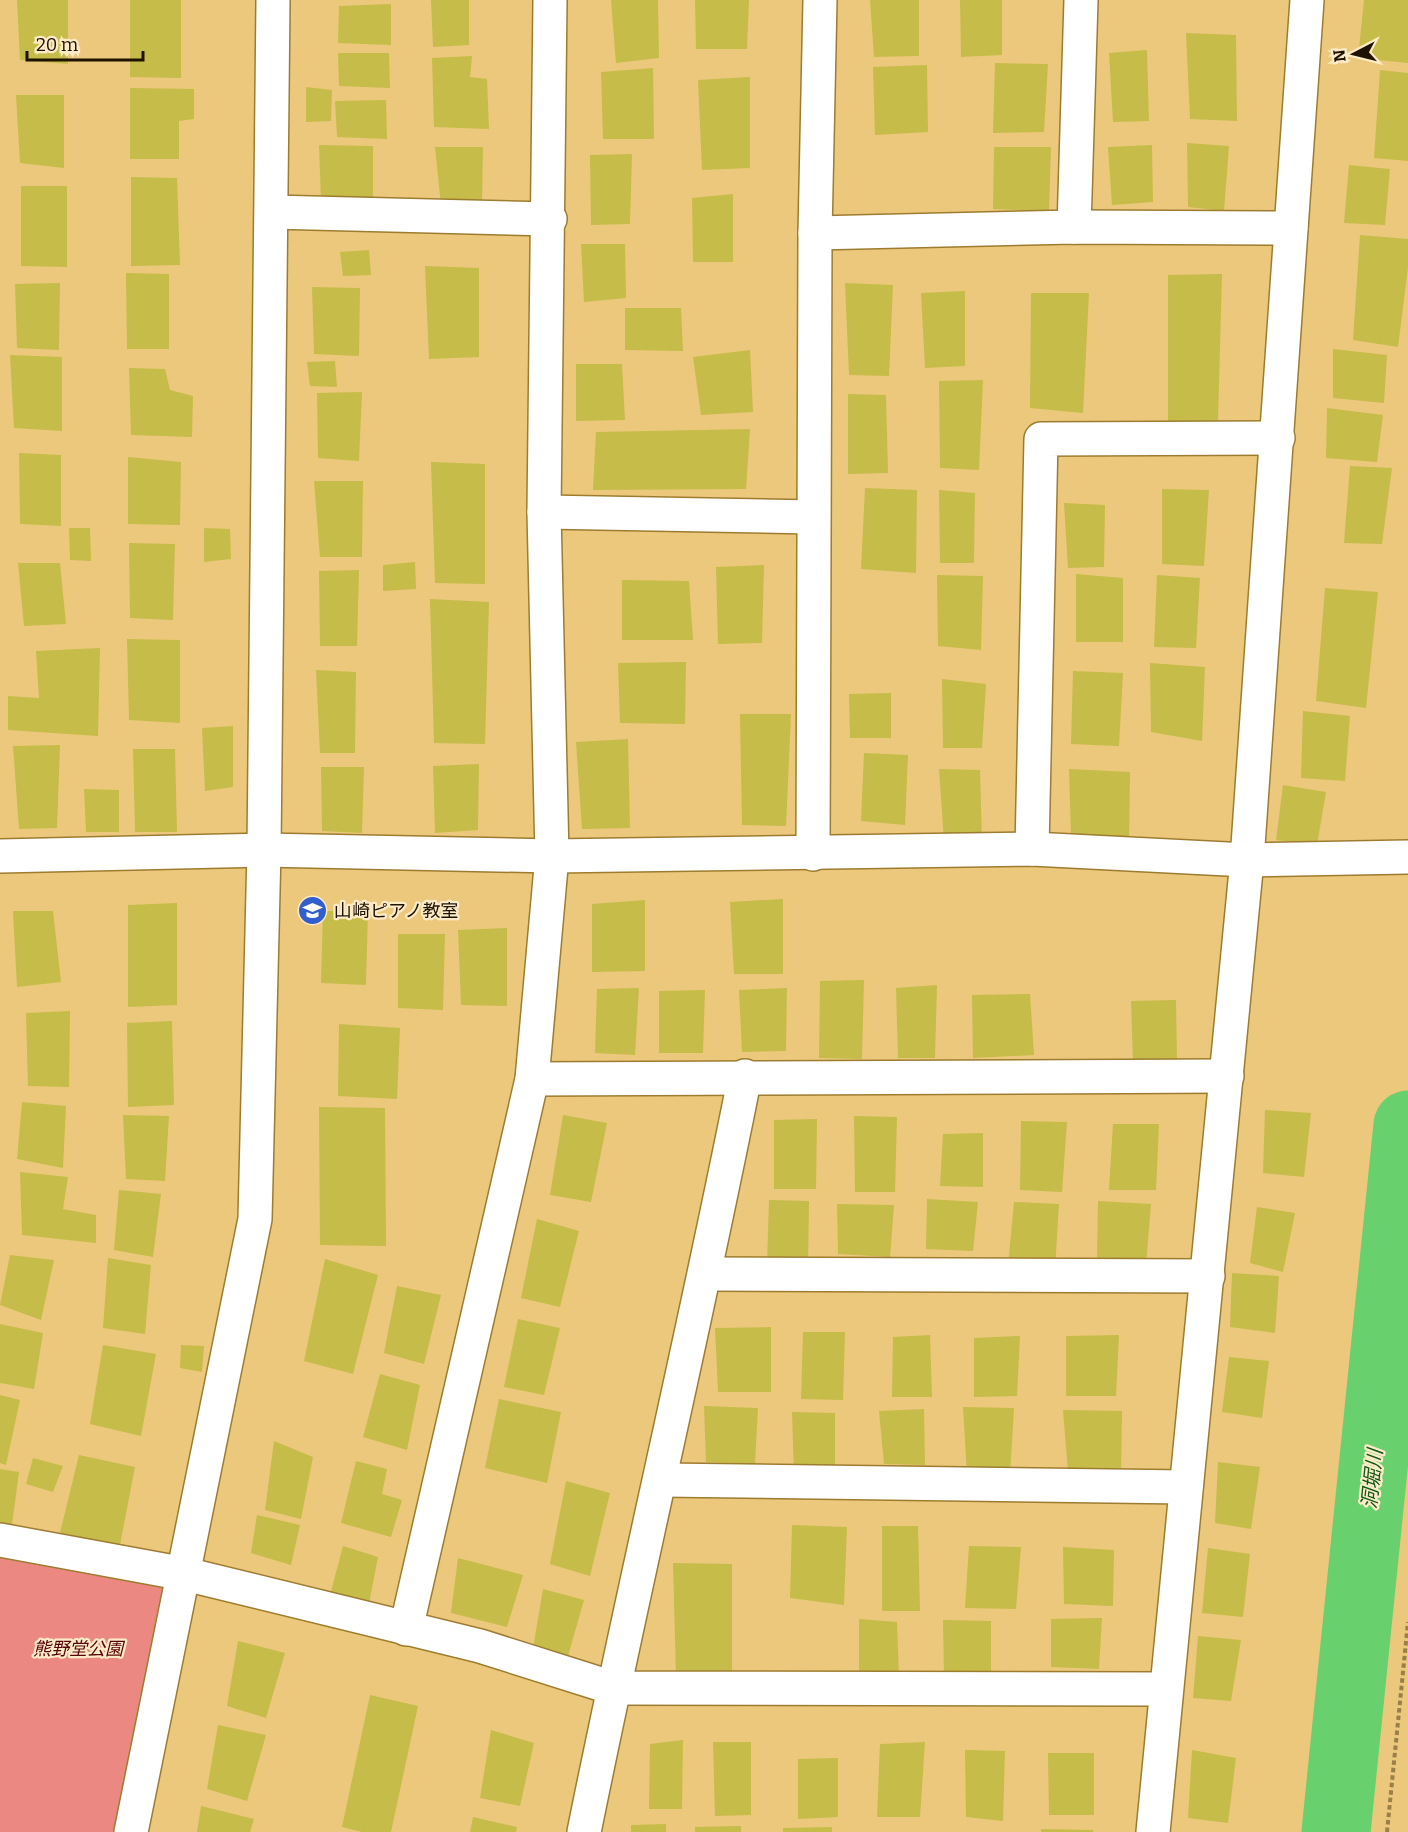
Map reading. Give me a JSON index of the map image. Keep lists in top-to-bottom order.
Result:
{
  "water": ["洞堀川"],
  "parks": ["熊野堂公園"],
  "places": {
    "school or university": ["山崎ピアノ教室"]
  },
  "scale_bar": "20 m",
  "north": "left"
}
